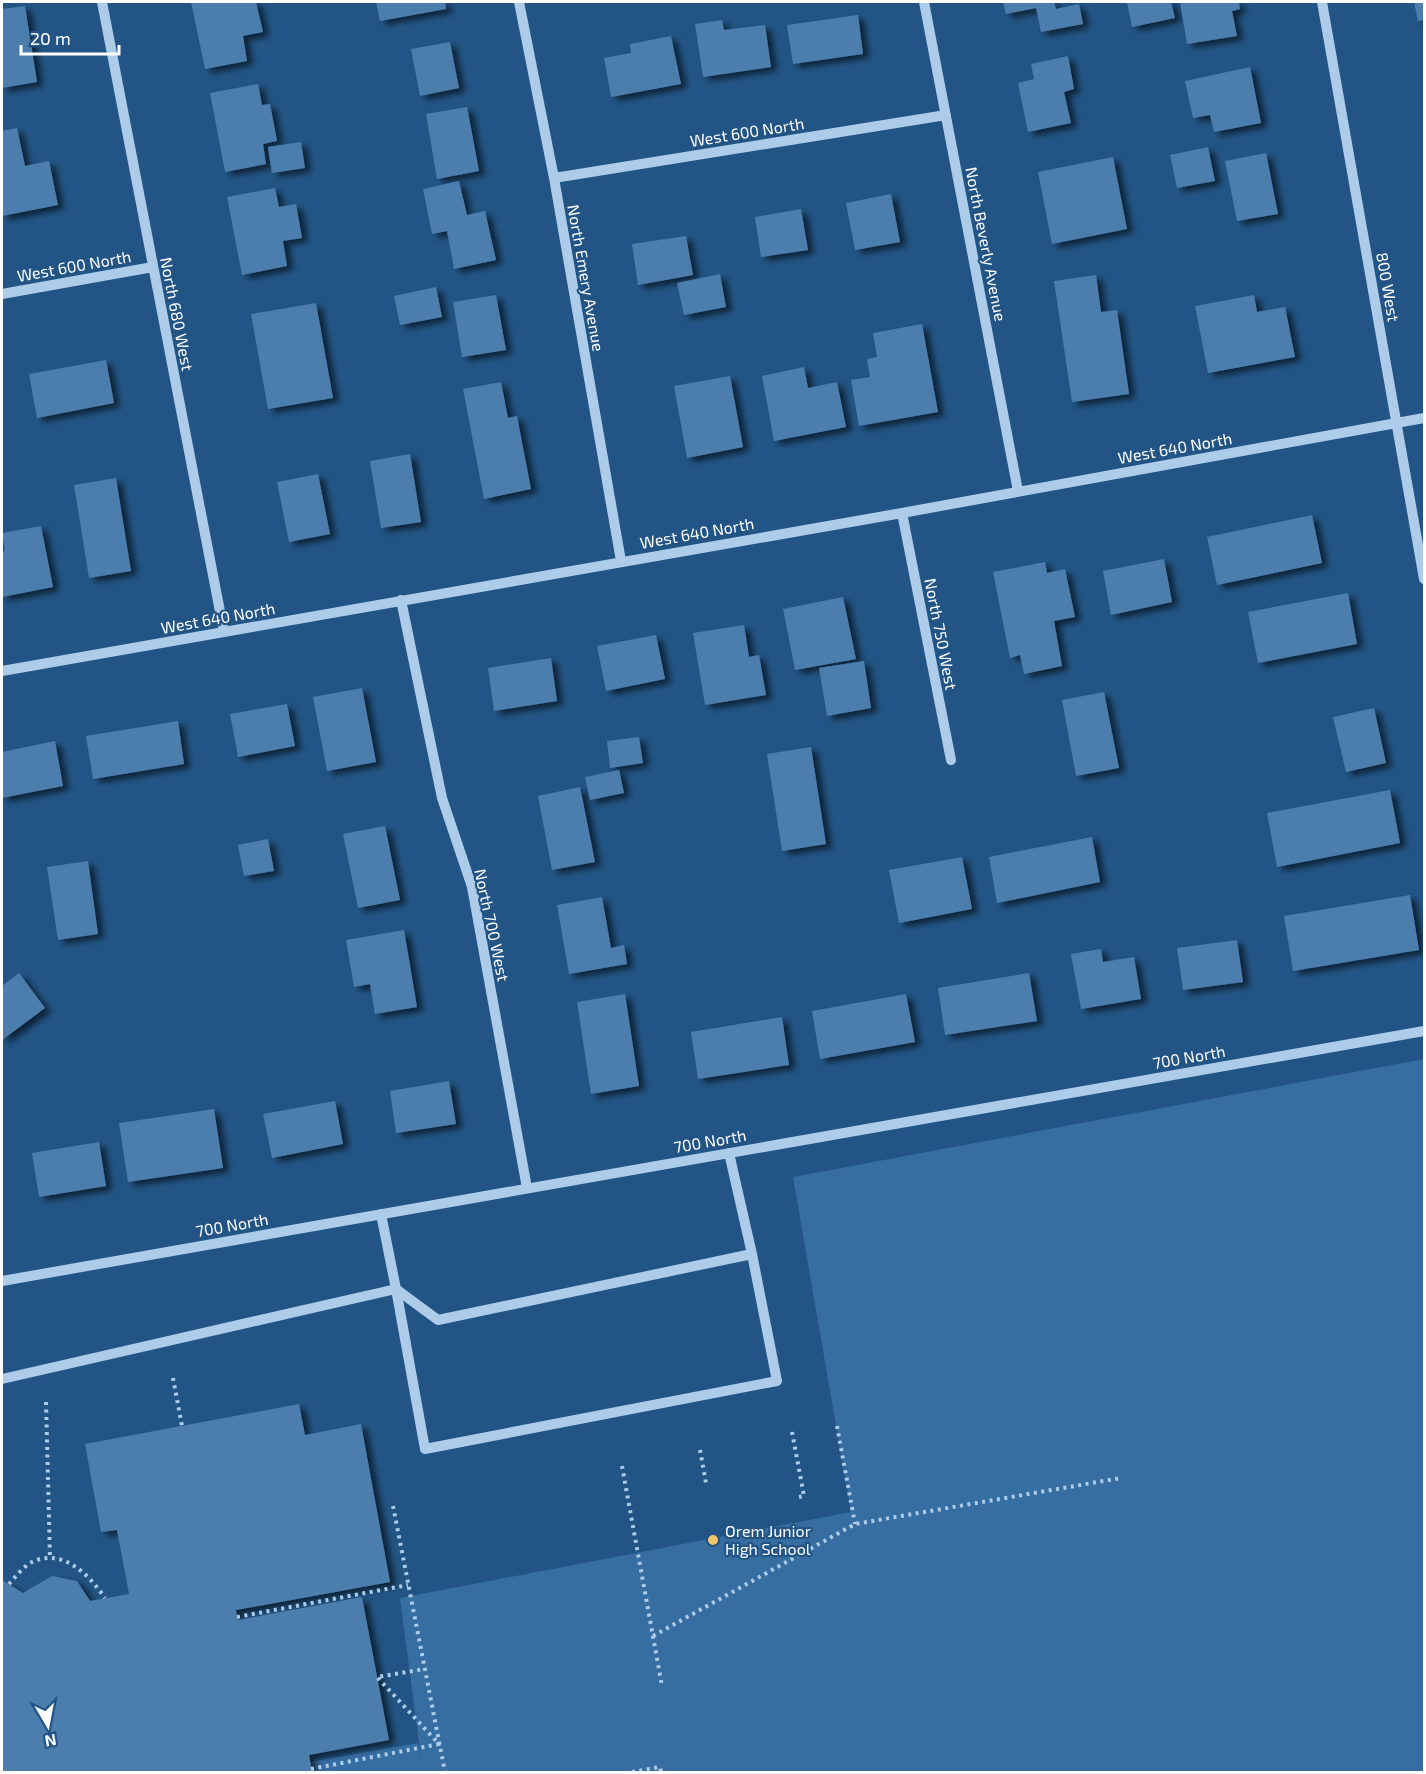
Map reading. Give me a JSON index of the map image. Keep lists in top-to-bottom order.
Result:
{
  "streets": {
    "street": [
      "West 600 North",
      "North Beverly Avenue",
      "North Emery Avenue",
      "800 West",
      "North 680 West",
      "West 640 North",
      "North 750 West",
      "North 700 West",
      "700 North"
    ]
  },
  "crossings": [
    ["West 600 North", "North Beverly Avenue"],
    ["West 600 North", "North Emery Avenue"],
    ["West 600 North", "North 680 West"],
    ["North Beverly Avenue", "West 640 North"],
    ["North Emery Avenue", "West 640 North"],
    ["800 West", "West 640 North"],
    ["North 680 West", "West 640 North"],
    ["West 640 North", "North 750 West"],
    ["West 640 North", "North 700 West"],
    ["North 700 West", "700 North"]
  ],
  "places": ["Orem Junior High School"],
  "scale_bar": "20 m",
  "north": "bottom"
}
